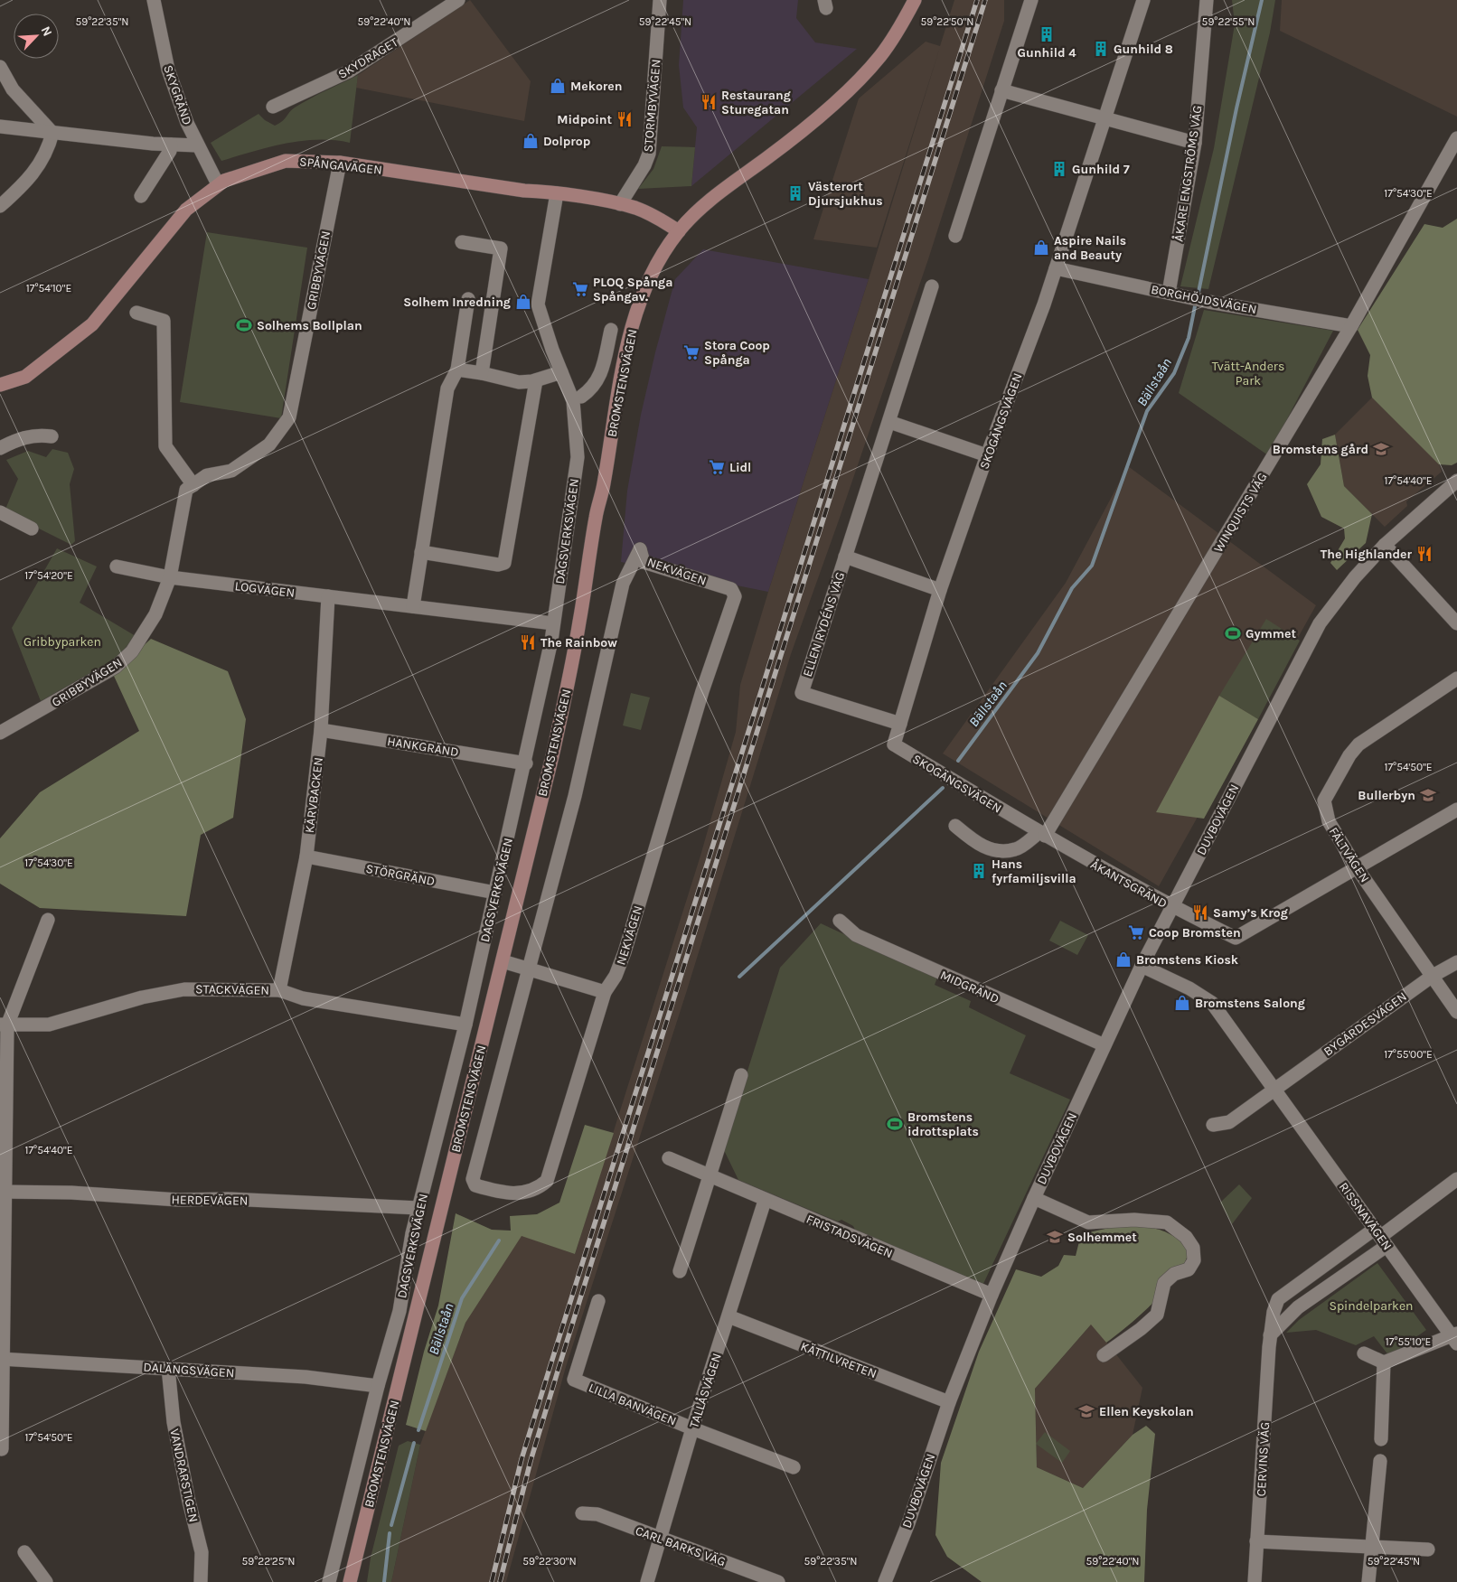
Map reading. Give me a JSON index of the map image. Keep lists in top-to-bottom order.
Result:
{
  "streets": {
    "street": [
      "SKYDRAGET",
      "SKYGRÄND",
      "STORMBYVÄGEN",
      "SPÅNGAVÄGEN",
      "ÅKARE ENGSTRÖMS VÄG",
      "GRIBBYVÄGEN",
      "BORGHÖJDSVÄGEN",
      "BROMSTENSVÄGEN",
      "SKOGÄNGSVÄGEN",
      "WINQUISTS VÄG",
      "DAGSVERKSVÄGEN",
      "NEKVÄGEN",
      "LOGVÄGEN",
      "ELLEN RYDÉNS VÄG",
      "HANKGRÄND",
      "KÄRVBACKEN",
      "DUVBOVÄGEN",
      "FÄLTVÄGEN",
      "STÖRGRÄND",
      "ÅKANTSGRÄND",
      "MIDGRÄND",
      "STACKVÄGEN",
      "BYGÄRDESVÄGEN",
      "HERDEVÄGEN",
      "RISSNAVÄGEN",
      "FRISTADSVÄGEN",
      "KÄTTILVRETEN",
      "DALÄNGSVÄGEN",
      "TALLÅSVÄGEN",
      "LILLA BANVÄGEN",
      "CERVINS VÄG",
      "VANDRARSTIGEN",
      "CARL BARKS VÄG"
    ]
  },
  "crossings": [
    ["SKYGRÄND", "SPÅNGAVÄGEN"],
    ["STORMBYVÄGEN", "SPÅNGAVÄGEN"],
    ["SPÅNGAVÄGEN", "GRIBBYVÄGEN"],
    ["SPÅNGAVÄGEN", "BROMSTENSVÄGEN"],
    ["SPÅNGAVÄGEN", "DAGSVERKSVÄGEN"],
    ["ÅKARE ENGSTRÖMS VÄG", "BORGHÖJDSVÄGEN"],
    ["GRIBBYVÄGEN", "LOGVÄGEN"],
    ["BORGHÖJDSVÄGEN", "SKOGÄNGSVÄGEN"],
    ["BORGHÖJDSVÄGEN", "WINQUISTS VÄG"],
    ["SKOGÄNGSVÄGEN", "WINQUISTS VÄG"],
    ["SKOGÄNGSVÄGEN", "ELLEN RYDÉNS VÄG"],
    ["SKOGÄNGSVÄGEN", "ÅKANTSGRÄND"],
    ["WINQUISTS VÄG", "ÅKANTSGRÄND"],
    ["DAGSVERKSVÄGEN", "LOGVÄGEN"],
    ["DAGSVERKSVÄGEN", "HANKGRÄND"],
    ["DAGSVERKSVÄGEN", "STÖRGRÄND"],
    ["DAGSVERKSVÄGEN", "STACKVÄGEN"],
    ["DAGSVERKSVÄGEN", "HERDEVÄGEN"],
    ["DAGSVERKSVÄGEN", "DALÄNGSVÄGEN"],
    ["LOGVÄGEN", "KÄRVBACKEN"],
    ["HANKGRÄND", "KÄRVBACKEN"],
    ["KÄRVBACKEN", "STÖRGRÄND"],
    ["KÄRVBACKEN", "STACKVÄGEN"],
    ["DUVBOVÄGEN", "ÅKANTSGRÄND"],
    ["DUVBOVÄGEN", "MIDGRÄND"],
    ["DUVBOVÄGEN", "RISSNAVÄGEN"],
    ["DUVBOVÄGEN", "FRISTADSVÄGEN"],
    ["DUVBOVÄGEN", "KÄTTILVRETEN"],
    ["FÄLTVÄGEN", "ÅKANTSGRÄND"],
    ["FÄLTVÄGEN", "BYGÄRDESVÄGEN"],
    ["BYGÄRDESVÄGEN", "RISSNAVÄGEN"],
    ["RISSNAVÄGEN", "CERVINS VÄG"],
    ["FRISTADSVÄGEN", "TALLÅSVÄGEN"],
    ["KÄTTILVRETEN", "TALLÅSVÄGEN"],
    ["DALÄNGSVÄGEN", "VANDRARSTIGEN"],
    ["TALLÅSVÄGEN", "LILLA BANVÄGEN"],
    ["TALLÅSVÄGEN", "CARL BARKS VÄG"]
  ],
  "water": ["Bällstaån"],
  "parks": ["Tvätt-Anders Park", "Gribbyparken", "Spindelparken"],
  "places": {
    "building": [
      "Gunhild 4",
      "Gunhild 8",
      "Gunhild 7",
      "Västerort Djursjukhus",
      "Hans fyrfamiljsvilla"
    ],
    "shop": [
      "Mekoren",
      "Dolprop",
      "Aspire Nails and Beauty",
      "Solhem Inredning",
      "Bromstens Kiosk",
      "Bromstens Salong"
    ],
    "restaurant": [
      "Restaurang Sturegatan",
      "Midpoint",
      "The Highlander",
      "The Rainbow",
      "Samy’s Krog"
    ],
    "supermarket": [
      "PLOQ Spånga Spångav.",
      "Stora Coop Spånga",
      "Lidl",
      "Coop Bromsten"
    ],
    "sports": ["Solhems Bollplan", "Gymmet", "Bromstens idrottsplats"],
    "school or university": [
      "Bromstens gård",
      "Bullerbyn",
      "Solhemmet",
      "Ellen Keyskolan"
    ]
  },
  "north": "top right",
  "coordinates": [
    "59°22'35\"N",
    "59°22'40\"N",
    "59°22'45\"N",
    "59°22'50\"N",
    "59°22'55\"N",
    "17°54'30\"E",
    "17°54'10\"E",
    "17°54'40\"E",
    "17°54'20\"E",
    "17°54'50\"E",
    "17°55'00\"E",
    "17°55'10\"E",
    "59°22'25\"N",
    "59°22'30\"N"
  ]
}
